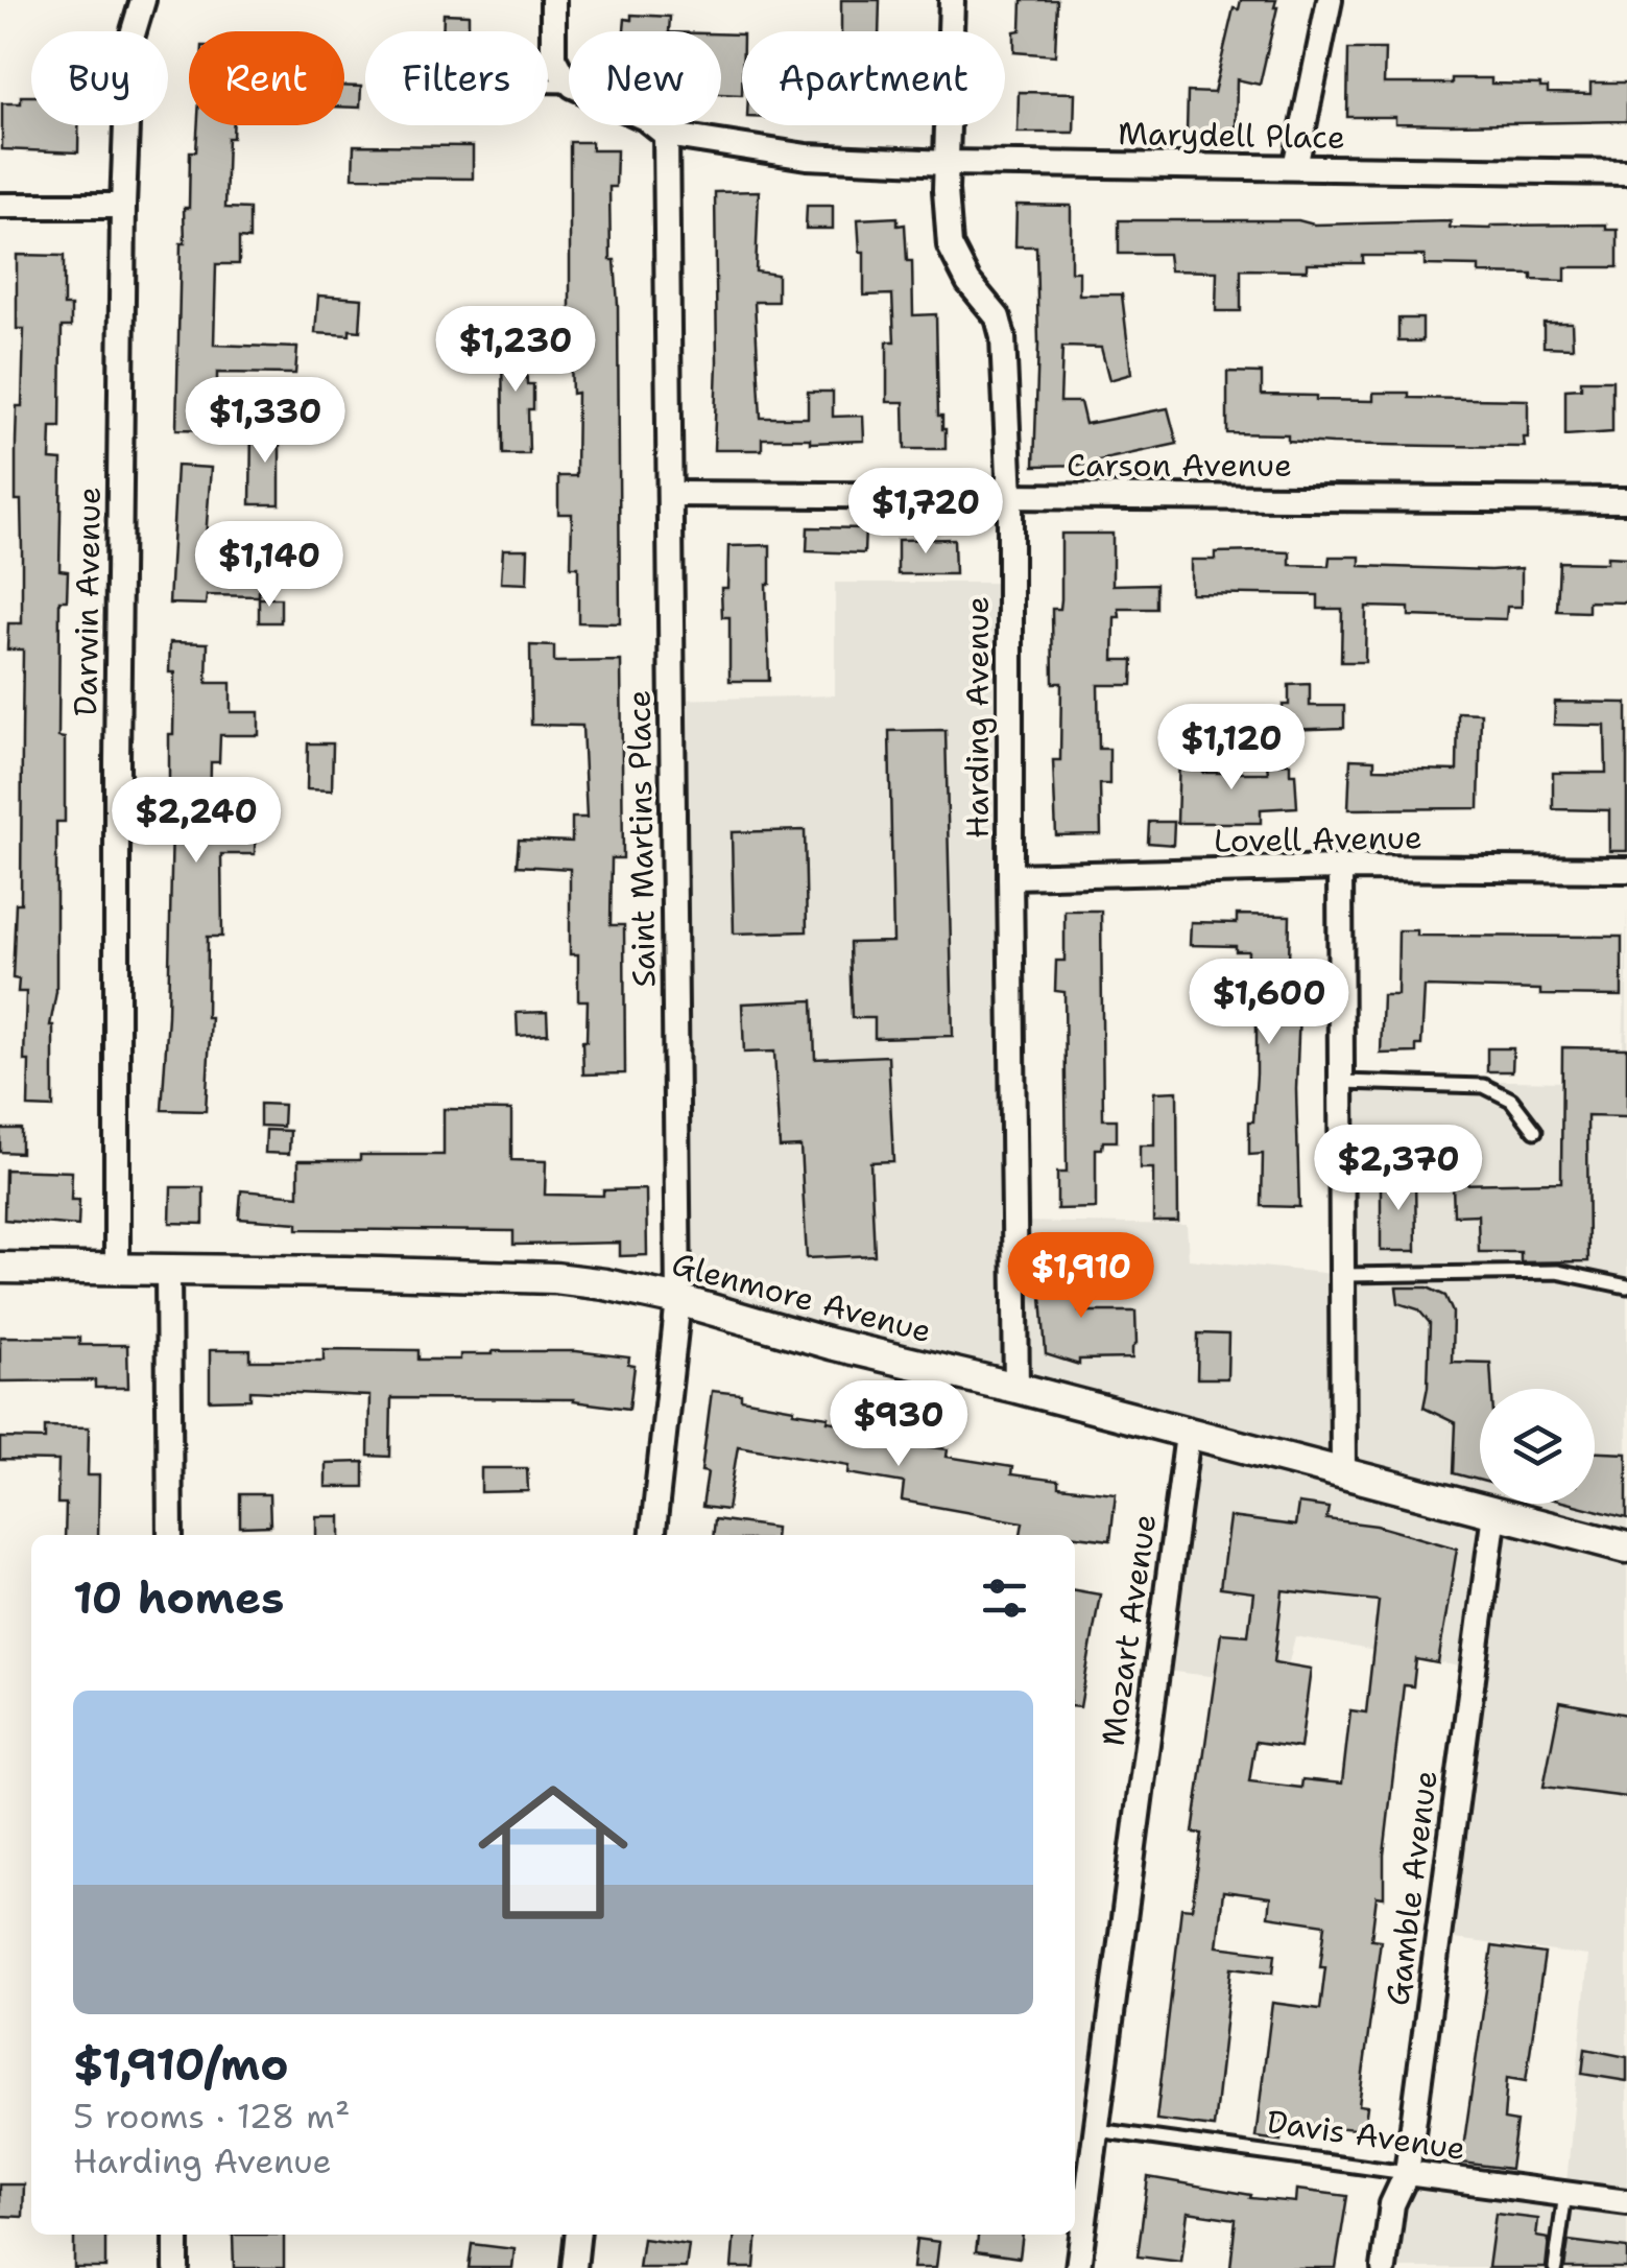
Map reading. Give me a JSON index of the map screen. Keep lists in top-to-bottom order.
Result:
{
  "streets": {
    "street": [
      "Marydell Place",
      "Carson Avenue",
      "Darwin Avenue",
      "Harding Avenue",
      "Saint Martins Place",
      "Lovell Avenue",
      "Glenmore Avenue",
      "Mozart Avenue",
      "Gamble Avenue",
      "Davis Avenue"
    ]
  },
  "crossings": [
    ["Marydell Place", "Harding Avenue"],
    ["Marydell Place", "Saint Martins Place"],
    ["Carson Avenue", "Harding Avenue"],
    ["Carson Avenue", "Saint Martins Place"],
    ["Darwin Avenue", "Glenmore Avenue"],
    ["Harding Avenue", "Lovell Avenue"],
    ["Harding Avenue", "Glenmore Avenue"],
    ["Saint Martins Place", "Glenmore Avenue"],
    ["Glenmore Avenue", "Mozart Avenue"],
    ["Glenmore Avenue", "Gamble Avenue"],
    ["Mozart Avenue", "Davis Avenue"],
    ["Gamble Avenue", "Davis Avenue"]
  ],
  "page": {
    "chip": [
      "Buy",
      "Rent",
      "Filters",
      "New",
      "Apartment"
    ],
    "price": [
      "$1,230",
      "$1,330",
      "$1,720",
      "$1,140",
      "$1,120",
      "$2,240",
      "$1,600",
      "$2,370",
      "$1,910",
      "$930"
    ],
    "heading": "10 homes",
    "list": [
      {
        "name": "$1,910/mo",
        "note": "5 rooms · 128 m² · Harding Avenue"
      }
    ]
  }
}
